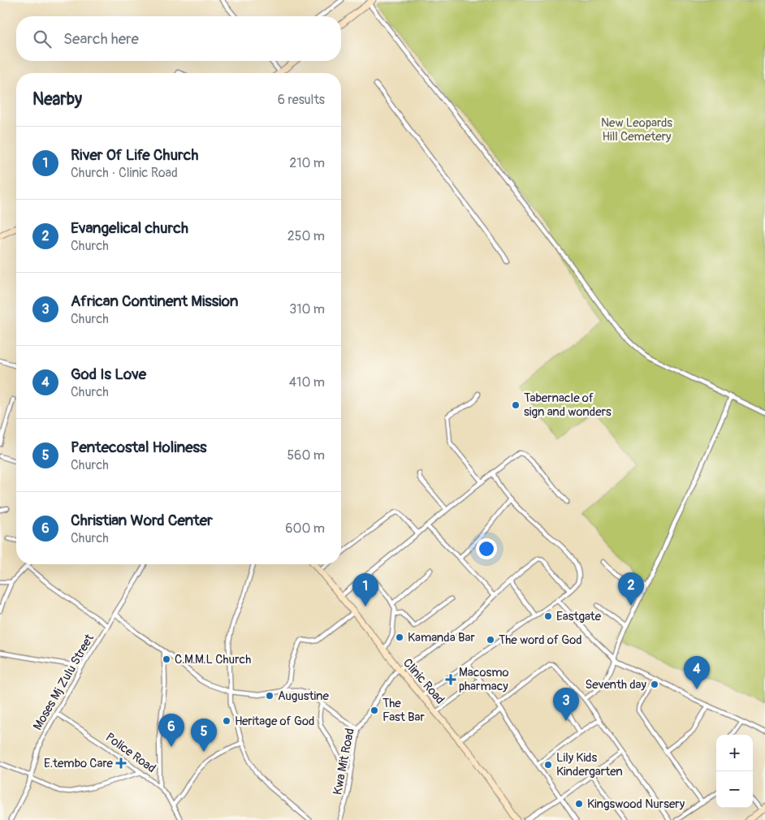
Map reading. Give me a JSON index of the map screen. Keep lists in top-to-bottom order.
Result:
{
  "streets": {
    "street": [
      "Clinic Road",
      "Moses Mj Zulu Street",
      "Police Road",
      "Kwa Mit Road"
    ]
  },
  "crossings": [
    ["Clinic Road", "Kwa Mit Road"],
    ["Moses Mj Zulu Street", "Police Road"]
  ],
  "parks": ["New Leopards Hill Cemetery"],
  "places": {
    "other": [
      "Tabernacle of sign and wonders",
      "Eastgate",
      "Kamanda Bar",
      "The word of God",
      "C.M.M.L Church",
      "Seventh day",
      "Augustine",
      "The Fast Bar",
      "Heritage of God",
      "Lily Kids Kindergarten",
      "Kingswood Nursery"
    ],
    "health": ["Macosmo pharmacy", "E.tembo Care"]
  },
  "page": {
    "search": "Search here",
    "heading": ["Nearby", "6 results"],
    "list": [
      {
        "mark": "1",
        "name": "River Of Life Church",
        "note": "Church · Clinic Road",
        "value": "210 m"
      },
      {
        "mark": "2",
        "name": "Evangelical church",
        "note": "Church",
        "value": "250 m"
      },
      {
        "mark": "3",
        "name": "African Continent Mission",
        "note": "Church",
        "value": "310 m"
      },
      {
        "mark": "4",
        "name": "God Is Love",
        "note": "Church",
        "value": "410 m"
      },
      {
        "mark": "5",
        "name": "Pentecostal Holiness",
        "note": "Church",
        "value": "560 m"
      },
      {
        "mark": "6",
        "name": "Christian Word Center",
        "note": "Church",
        "value": "600 m"
      }
    ],
    "pins": [
      "2",
      "1",
      "4",
      "3",
      "6",
      "5"
    ],
    "map_buttons": ["+", "−"]
  }
}
